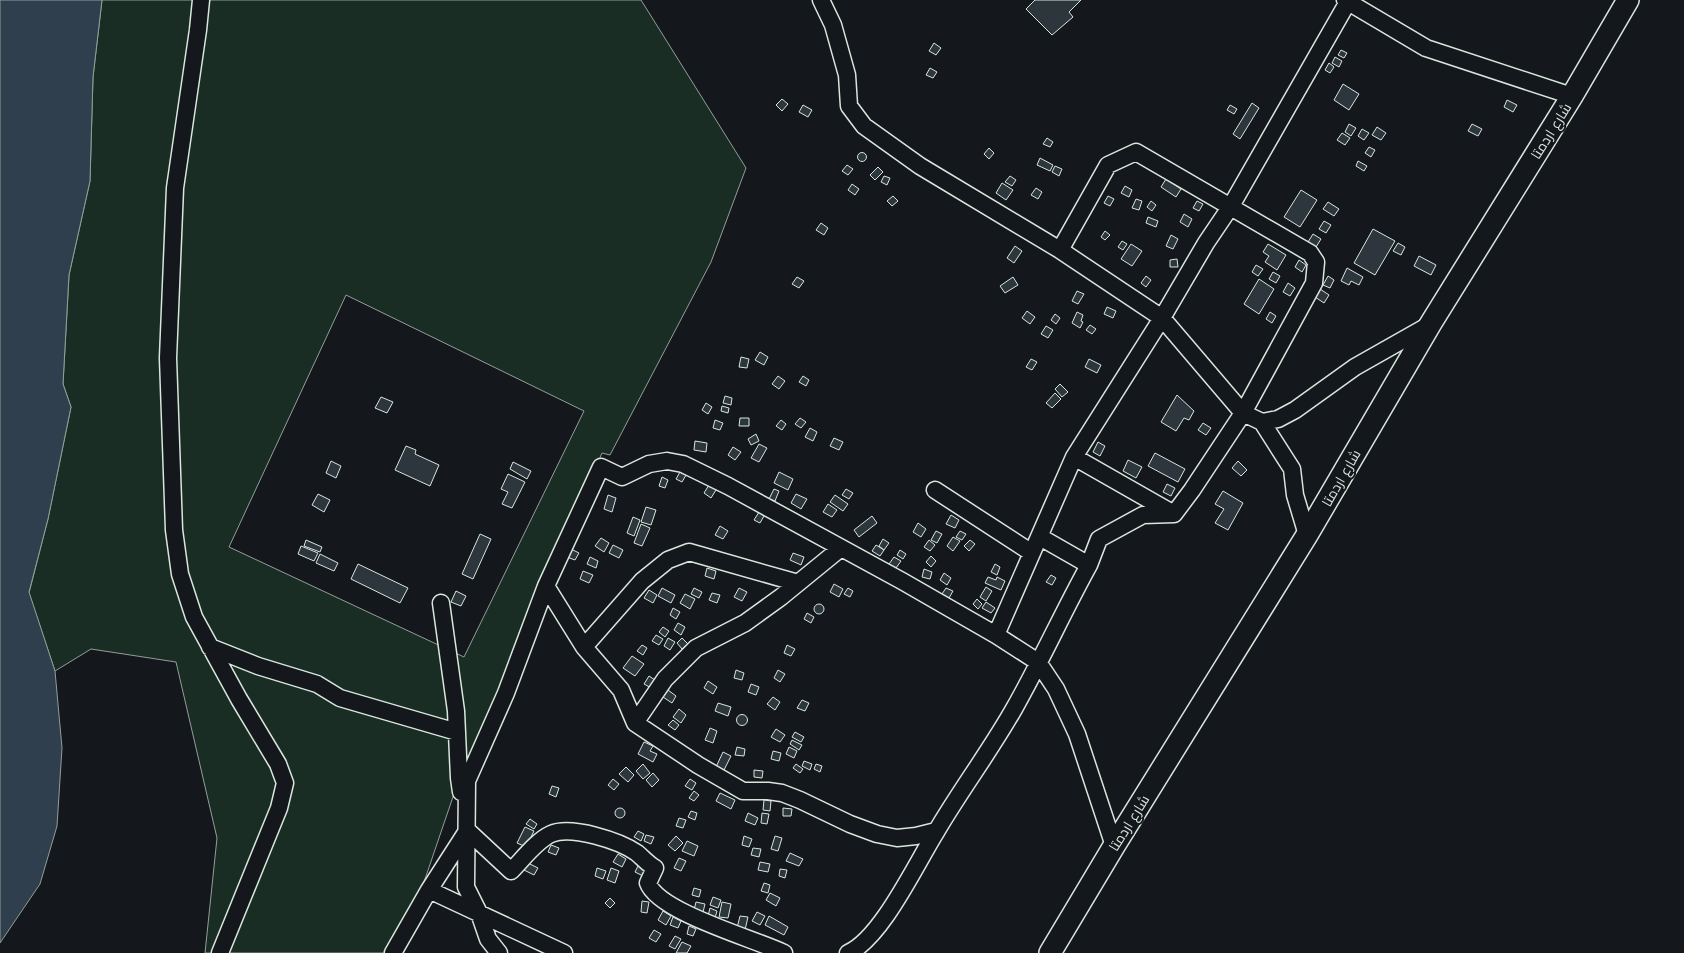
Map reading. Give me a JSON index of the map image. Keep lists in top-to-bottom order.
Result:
{
  "streets": {
    "main road": ["شارع اردمتا"]
  }
}
